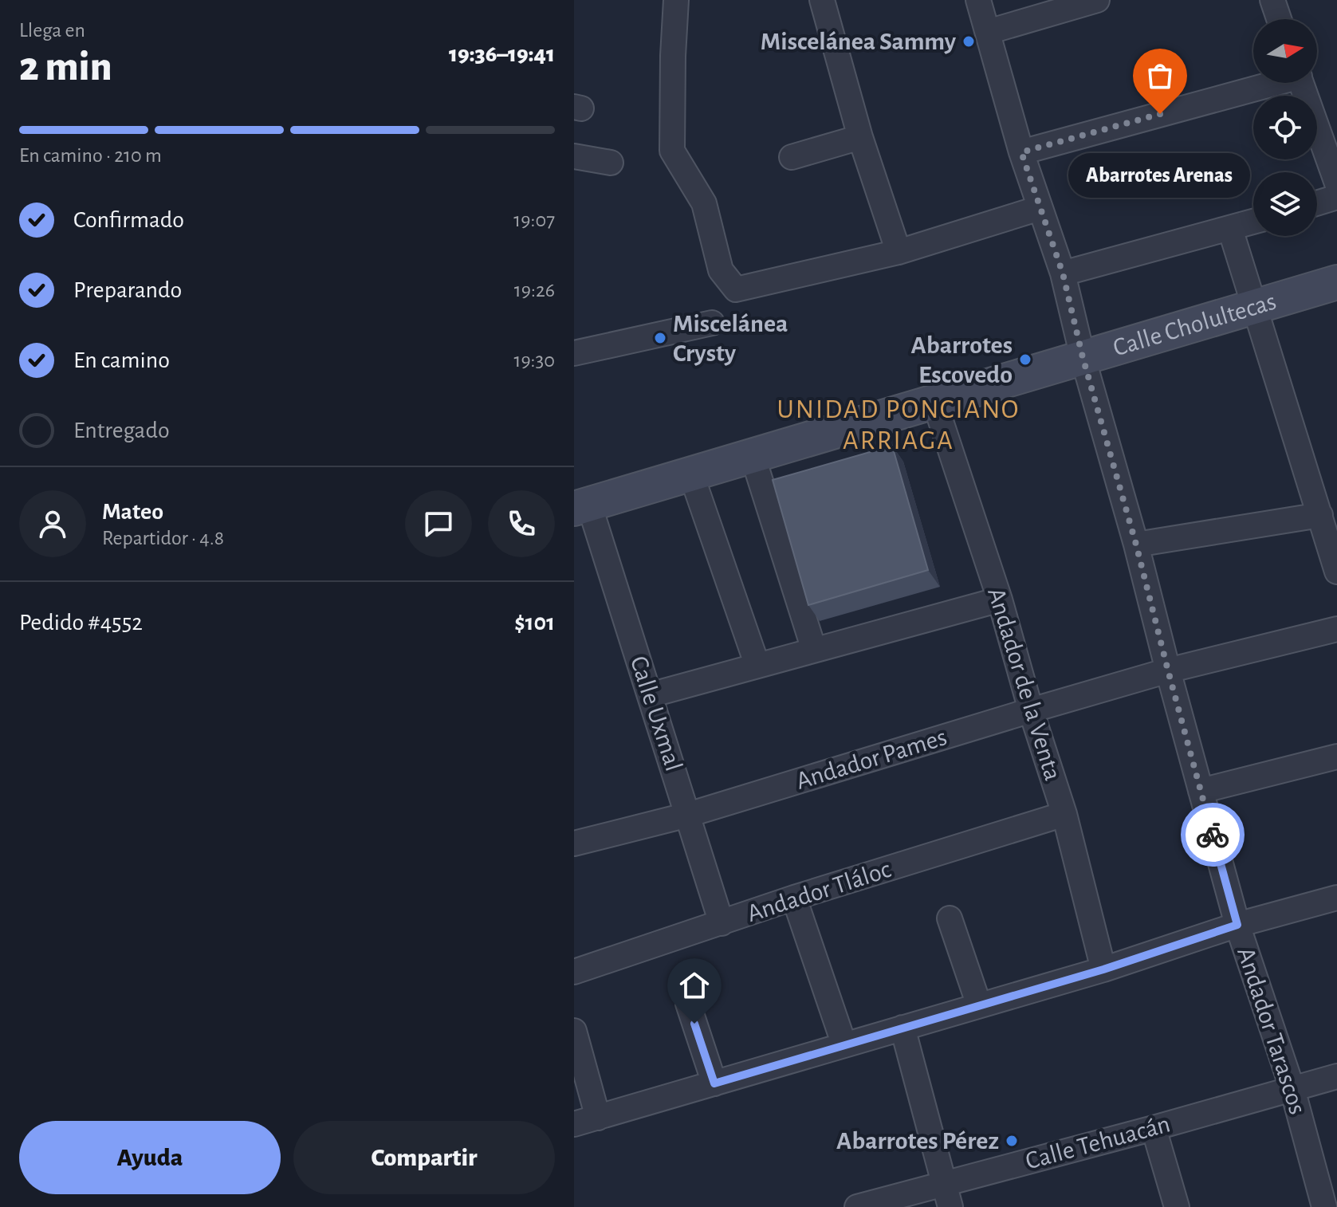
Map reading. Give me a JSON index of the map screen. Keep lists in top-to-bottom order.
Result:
{
  "streets": {
    "street": [
      "Calle Cholultecas",
      "Andador de la Venta",
      "Calle Uxmal",
      "Andador Pames",
      "Andador Tláloc",
      "Andador Tarascos",
      "Calle Tehuacán"
    ]
  },
  "crossings": [
    ["Calle Cholultecas", "Andador de la Venta"],
    ["Calle Cholultecas", "Calle Uxmal"],
    ["Calle Cholultecas", "Andador Tarascos"],
    ["Andador de la Venta", "Andador Pames"],
    ["Andador de la Venta", "Andador Tláloc"],
    ["Calle Uxmal", "Andador Pames"],
    ["Calle Uxmal", "Andador Tláloc"],
    ["Andador Pames", "Andador Tarascos"],
    ["Andador Tarascos", "Calle Tehuacán"]
  ],
  "districts": ["UNIDAD PONCIANO ARRIAGA"],
  "places": [
    "Miscelánea Sammy",
    "Abarrotes Arenas",
    "Miscelánea Crysty",
    "Abarrotes Escovedo",
    "Abarrotes Pérez"
  ],
  "north": "right",
  "page": {
    "heading": ["2 min", "Llega en", "19:36–19:41"],
    "panel": [
      "Mateo",
      "Repartidor · 4.8",
      "Pedido #4552",
      "$101"
    ],
    "bar": "En camino · 210 m",
    "bubble": "Abarrotes Arenas",
    "list": [
      ["Confirmado", "19:07"],
      ["Preparando", "19:26"],
      ["En camino", "19:30"],
      "Entregado"
    ],
    "buttons": ["Ayuda", "Compartir"]
  }
}
